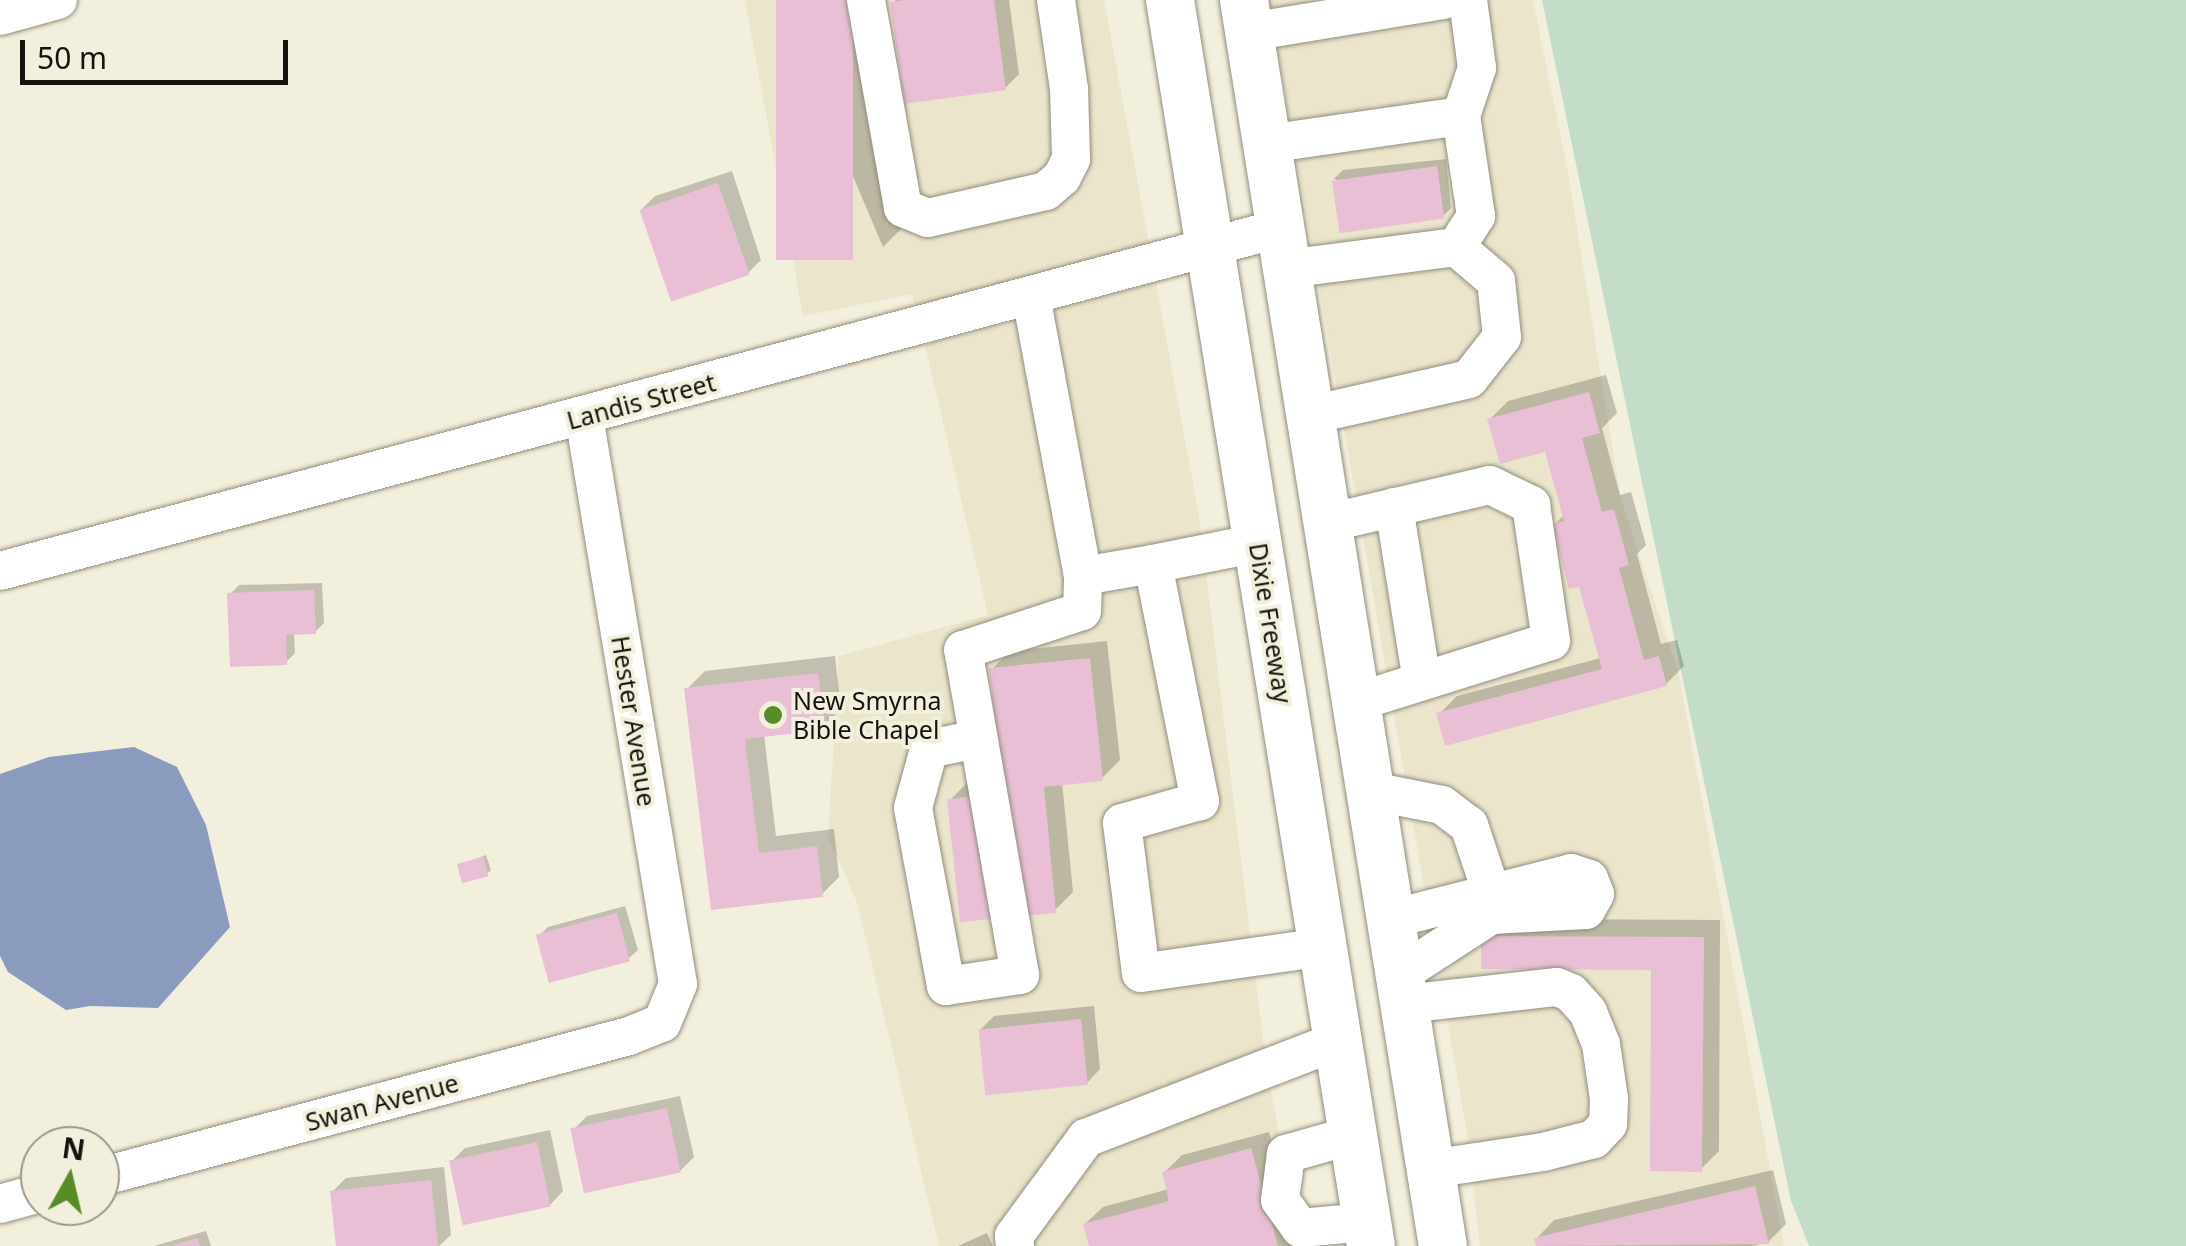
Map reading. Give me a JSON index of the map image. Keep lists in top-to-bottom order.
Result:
{
  "streets": {
    "main road": ["Dixie Freeway"],
    "street": ["Landis Street", "Hester Avenue", "Swan Avenue"]
  },
  "crossings": [
    ["Landis Street", "Dixie Freeway"],
    ["Landis Street", "Hester Avenue"],
    ["Hester Avenue", "Swan Avenue"]
  ],
  "places": ["New Smyrna Bible Chapel"],
  "scale_bar": "50 m",
  "north": "top"
}
